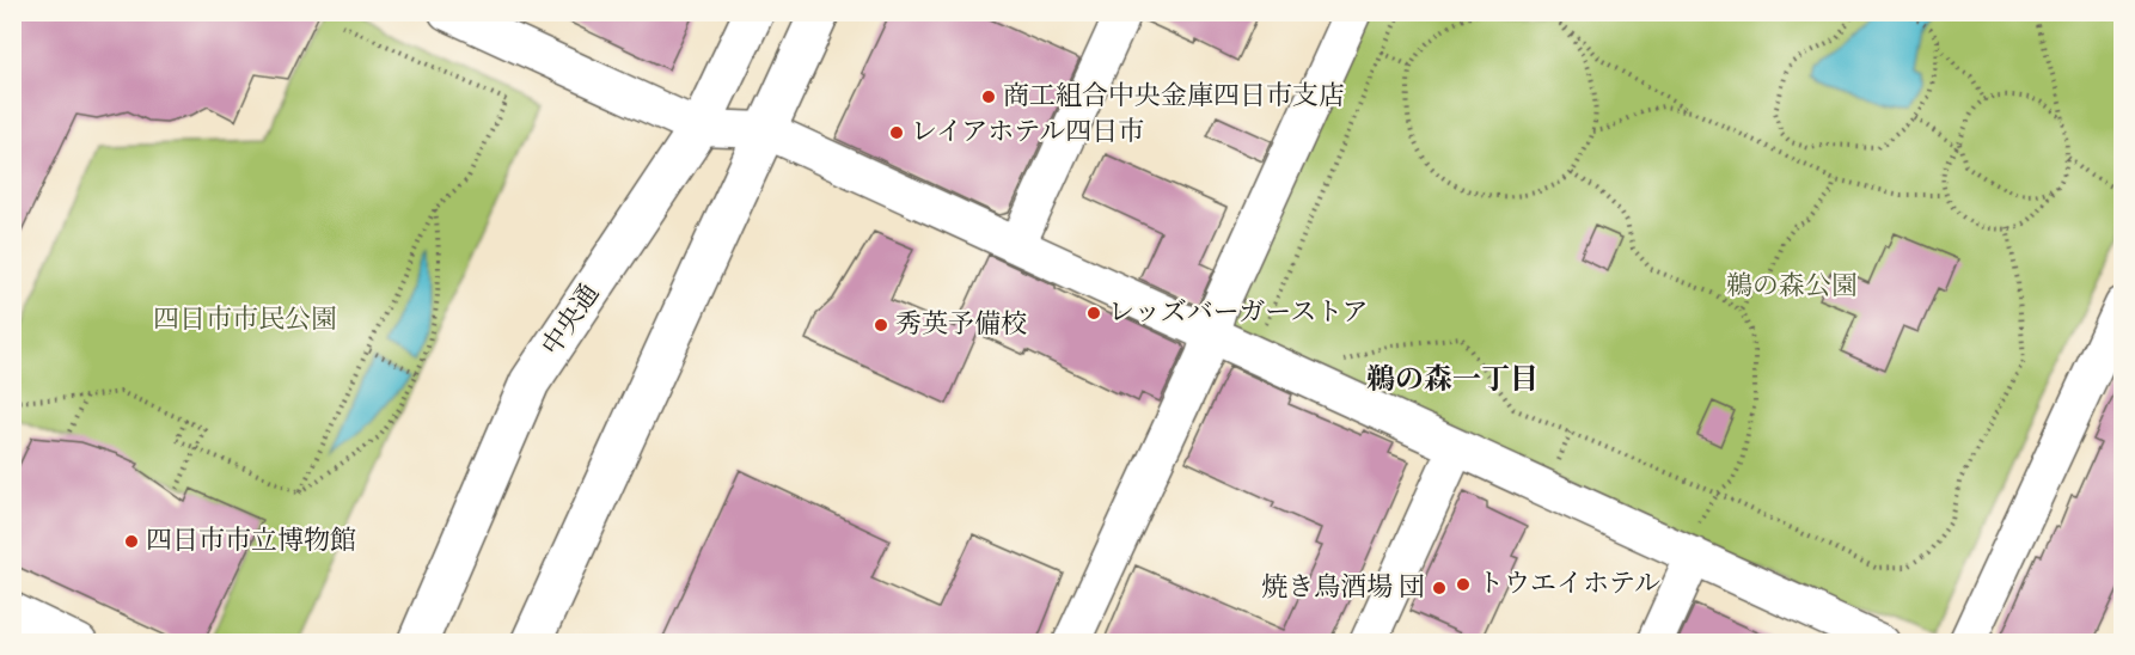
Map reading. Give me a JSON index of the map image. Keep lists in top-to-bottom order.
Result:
{
  "streets": {
    "street": ["中央通"]
  },
  "districts": ["鵜の森一丁目"],
  "parks": ["鵜の森公園", "四日市市民公園"],
  "places": [
    "商工組合中央金庫四日市支店",
    "レイアホテル四日市",
    "レッズバーガーストア",
    "秀英予備校",
    "四日市市立博物館",
    "トウエイホテル",
    "焼き鳥酒場 団"
  ]
}
